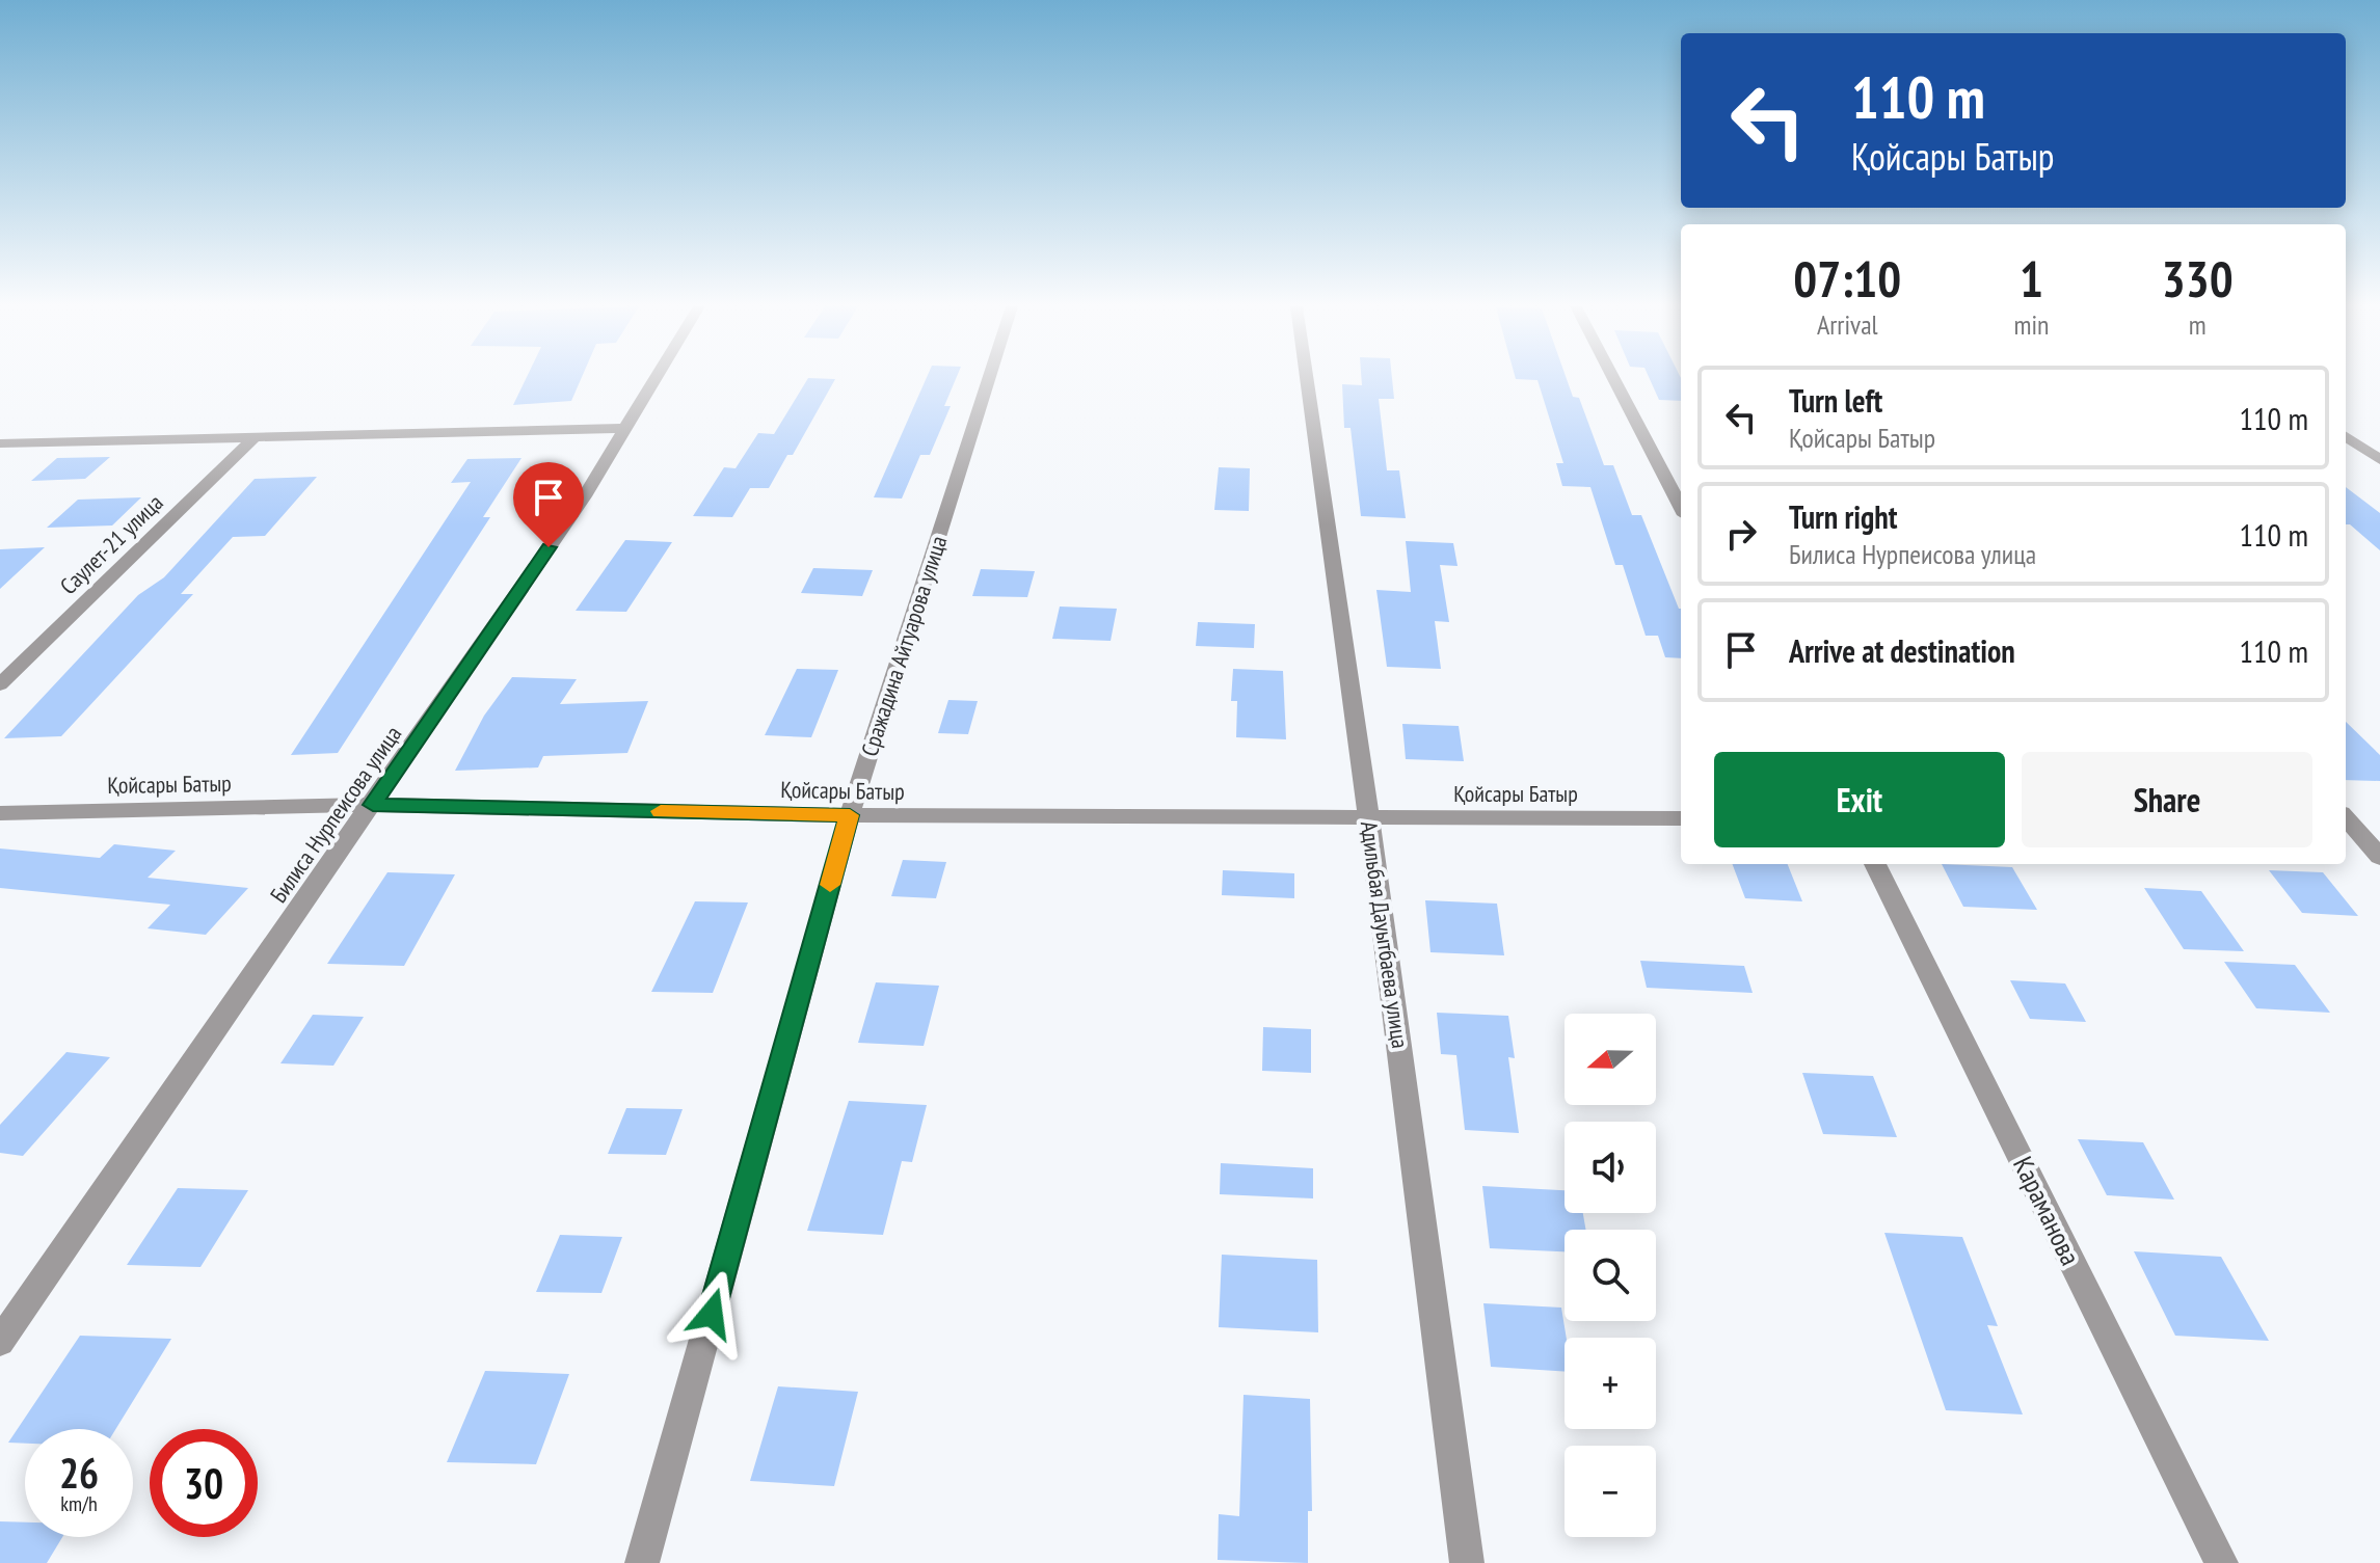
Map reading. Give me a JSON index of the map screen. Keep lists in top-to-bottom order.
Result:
{
  "streets": {
    "street": [
      "Саулет-21 улица",
      "Сражадина Айтуарова улица",
      "Қойсары Батыр",
      "Билиса Нурпеисова улица",
      "Адильбая Дауытбаева улица",
      "Караманова"
    ]
  },
  "crossings": [
    ["Сражадина Айтуарова улица", "Қойсары Батыр"],
    ["Қойсары Батыр", "Билиса Нурпеисова улица"],
    ["Қойсары Батыр", "Адильбая Дауытбаева улица"]
  ],
  "north": "left",
  "page": {
    "turn": ["110 m", "Қойсары Батыр"],
    "eta": [
      "07:10",
      "Arrival",
      "1",
      "min",
      "330",
      "m"
    ],
    "list": [
      {
        "name": "Turn left",
        "note": "Қойсары Батыр",
        "value": "110 m"
      },
      {
        "name": "Turn right",
        "note": "Билиса Нурпеисова улица",
        "value": "110 m"
      },
      {
        "name": "Arrive at destination",
        "value": "110 m"
      }
    ],
    "buttons": ["Exit", "Share"],
    "map_buttons": ["+", "−"],
    "speed": "26 km/h",
    "limit": "30"
  }
}
